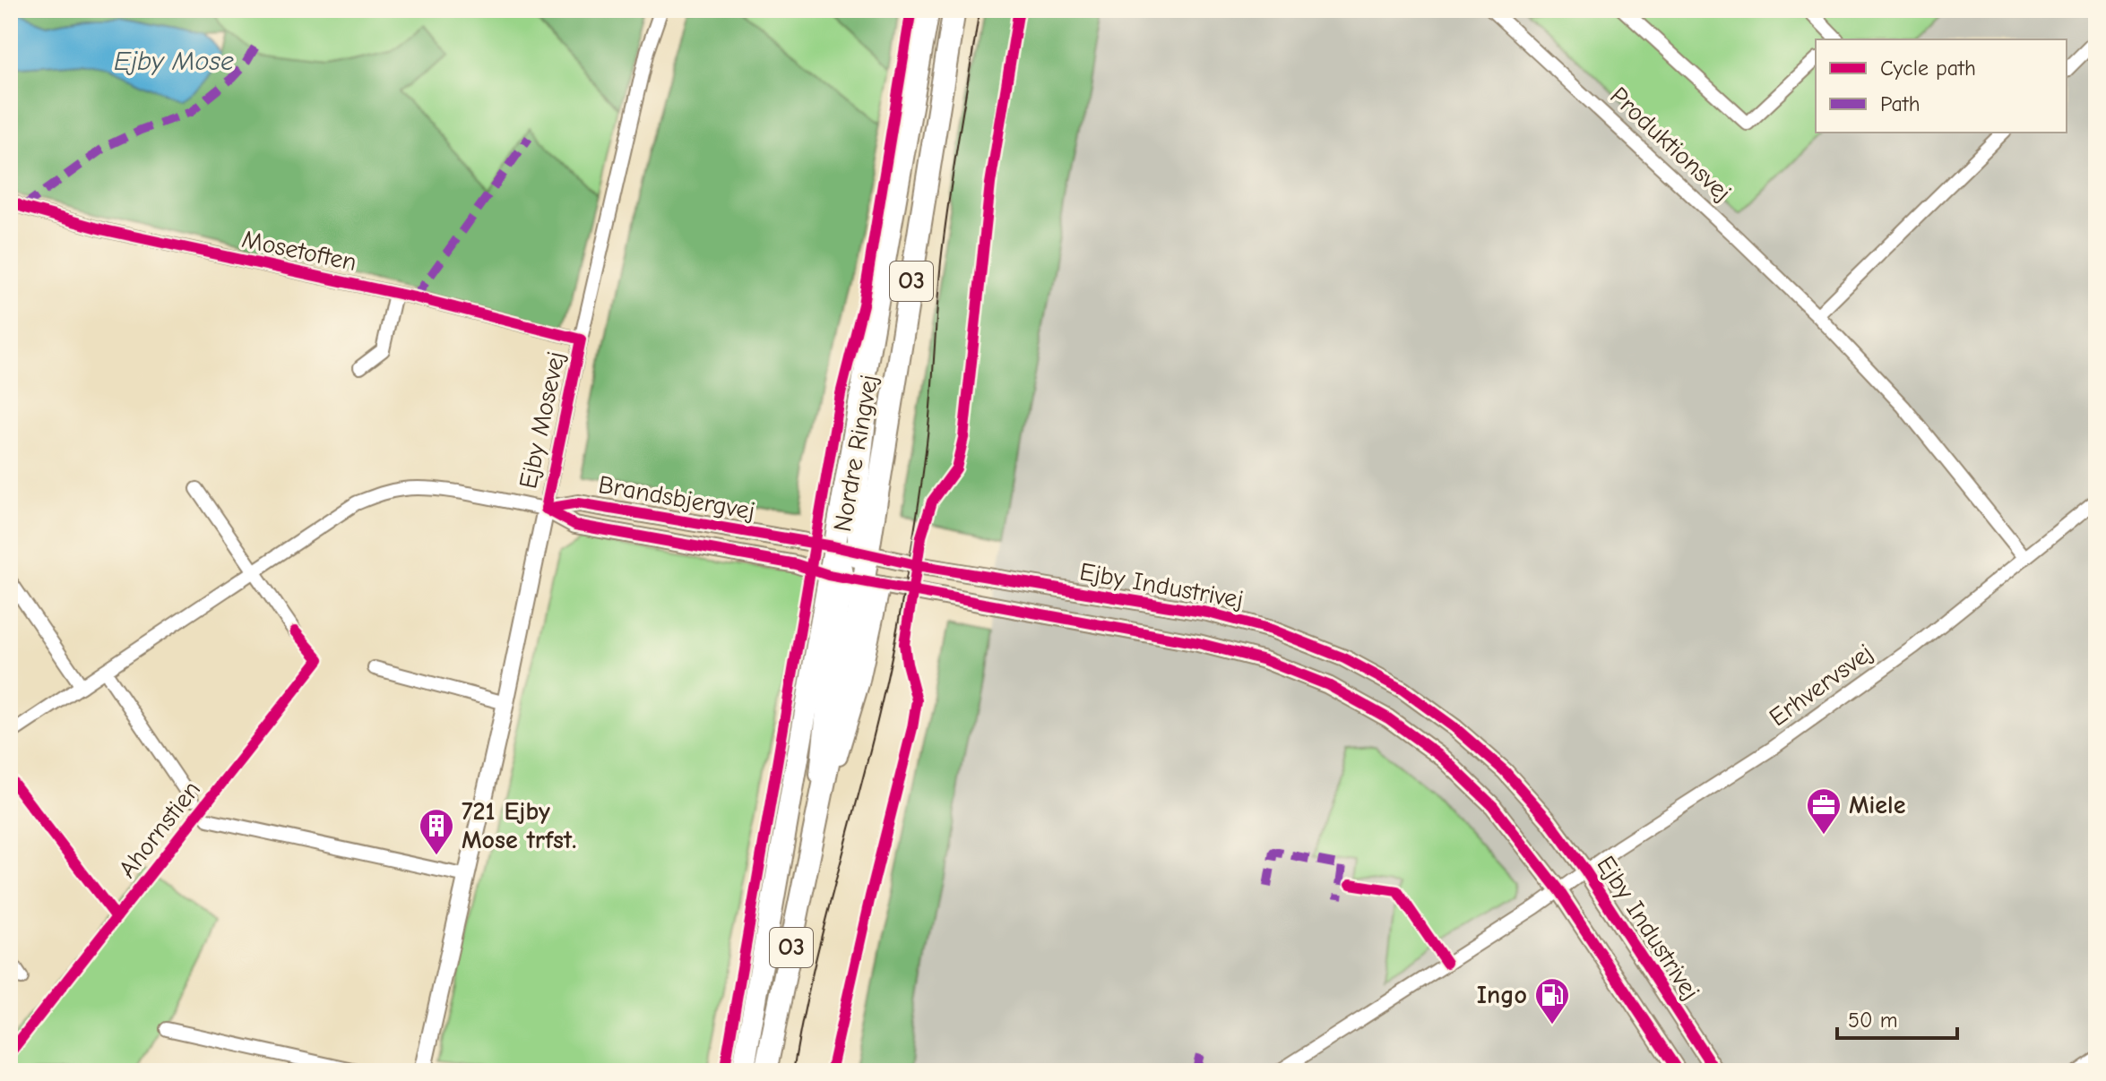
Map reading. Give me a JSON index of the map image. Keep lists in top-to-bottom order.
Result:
{
  "streets": {
    "main road": ["O3", "Nordre Ringvej"],
    "street": [
      "Produktionsvej",
      "Mosetoften",
      "Ejby Mosevej",
      "Brandsbjergvej",
      "Ejby Industrivej",
      "Erhvervsvej"
    ],
    "cycle path": ["Ahornstien"]
  },
  "crossings": [
    ["Produktionsvej", "Erhvervsvej"],
    ["Mosetoften", "Ejby Mosevej"],
    ["Ejby Mosevej", "Brandsbjergvej"],
    ["Nordre Ringvej", "Brandsbjergvej"],
    ["Nordre Ringvej", "Ejby Industrivej"],
    ["Brandsbjergvej", "Ejby Industrivej"],
    ["Ejby Industrivej", "Erhvervsvej"]
  ],
  "water": ["Ejby Mose"],
  "places": {
    "office": ["Miele"],
    "building": ["721 Ejby Mose trfst."],
    "fuel station": ["Ingo"]
  },
  "legend": ["Cycle path", "Path"],
  "scale_bar": "50 m"
}
